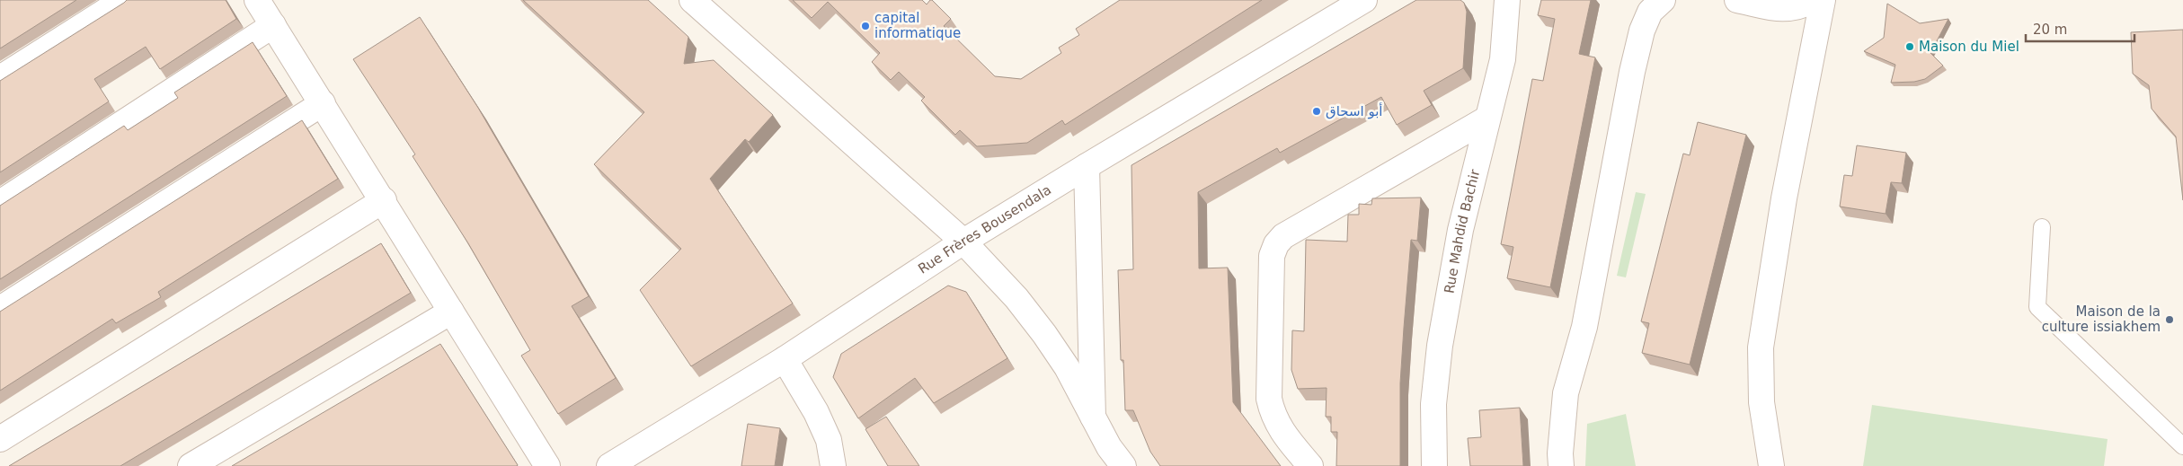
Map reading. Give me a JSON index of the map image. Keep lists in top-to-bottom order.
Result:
{
  "streets": {
    "street": ["Rue Frères Bousendala", "Rue Mahdid Bachir"]
  },
  "places": [
    "capital informatique",
    "Maison du Miel",
    "أبو اسحاق",
    "Maison de la culture issiakhem"
  ],
  "scale_bar": "20 m"
}
